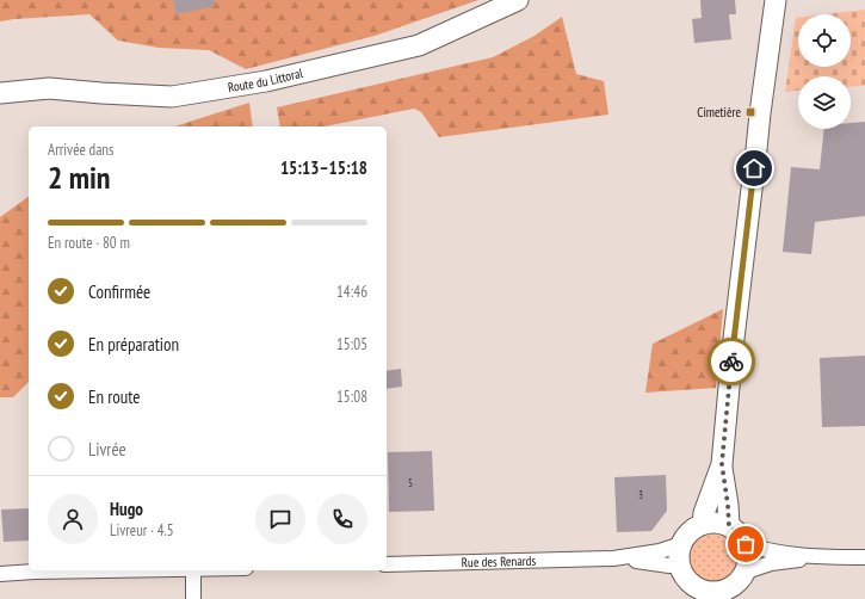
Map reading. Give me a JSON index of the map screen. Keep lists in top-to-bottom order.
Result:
{
  "streets": {
    "main road": ["Route du Littoral"],
    "street": ["Rue des Renards"]
  },
  "places": {
    "transit": ["Cimetière"]
  },
  "house_numbers": ["5", "3"],
  "page": {
    "heading": ["2 min", "Arrivée dans", "15:13–15:18"],
    "panel": ["Hugo", "Livreur · 4.5"],
    "bar": "En route · 80 m",
    "list": [
      ["Confirmée", "14:46"],
      ["En préparation", "15:05"],
      ["En route", "15:08"],
      "Livrée"
    ]
  }
}
